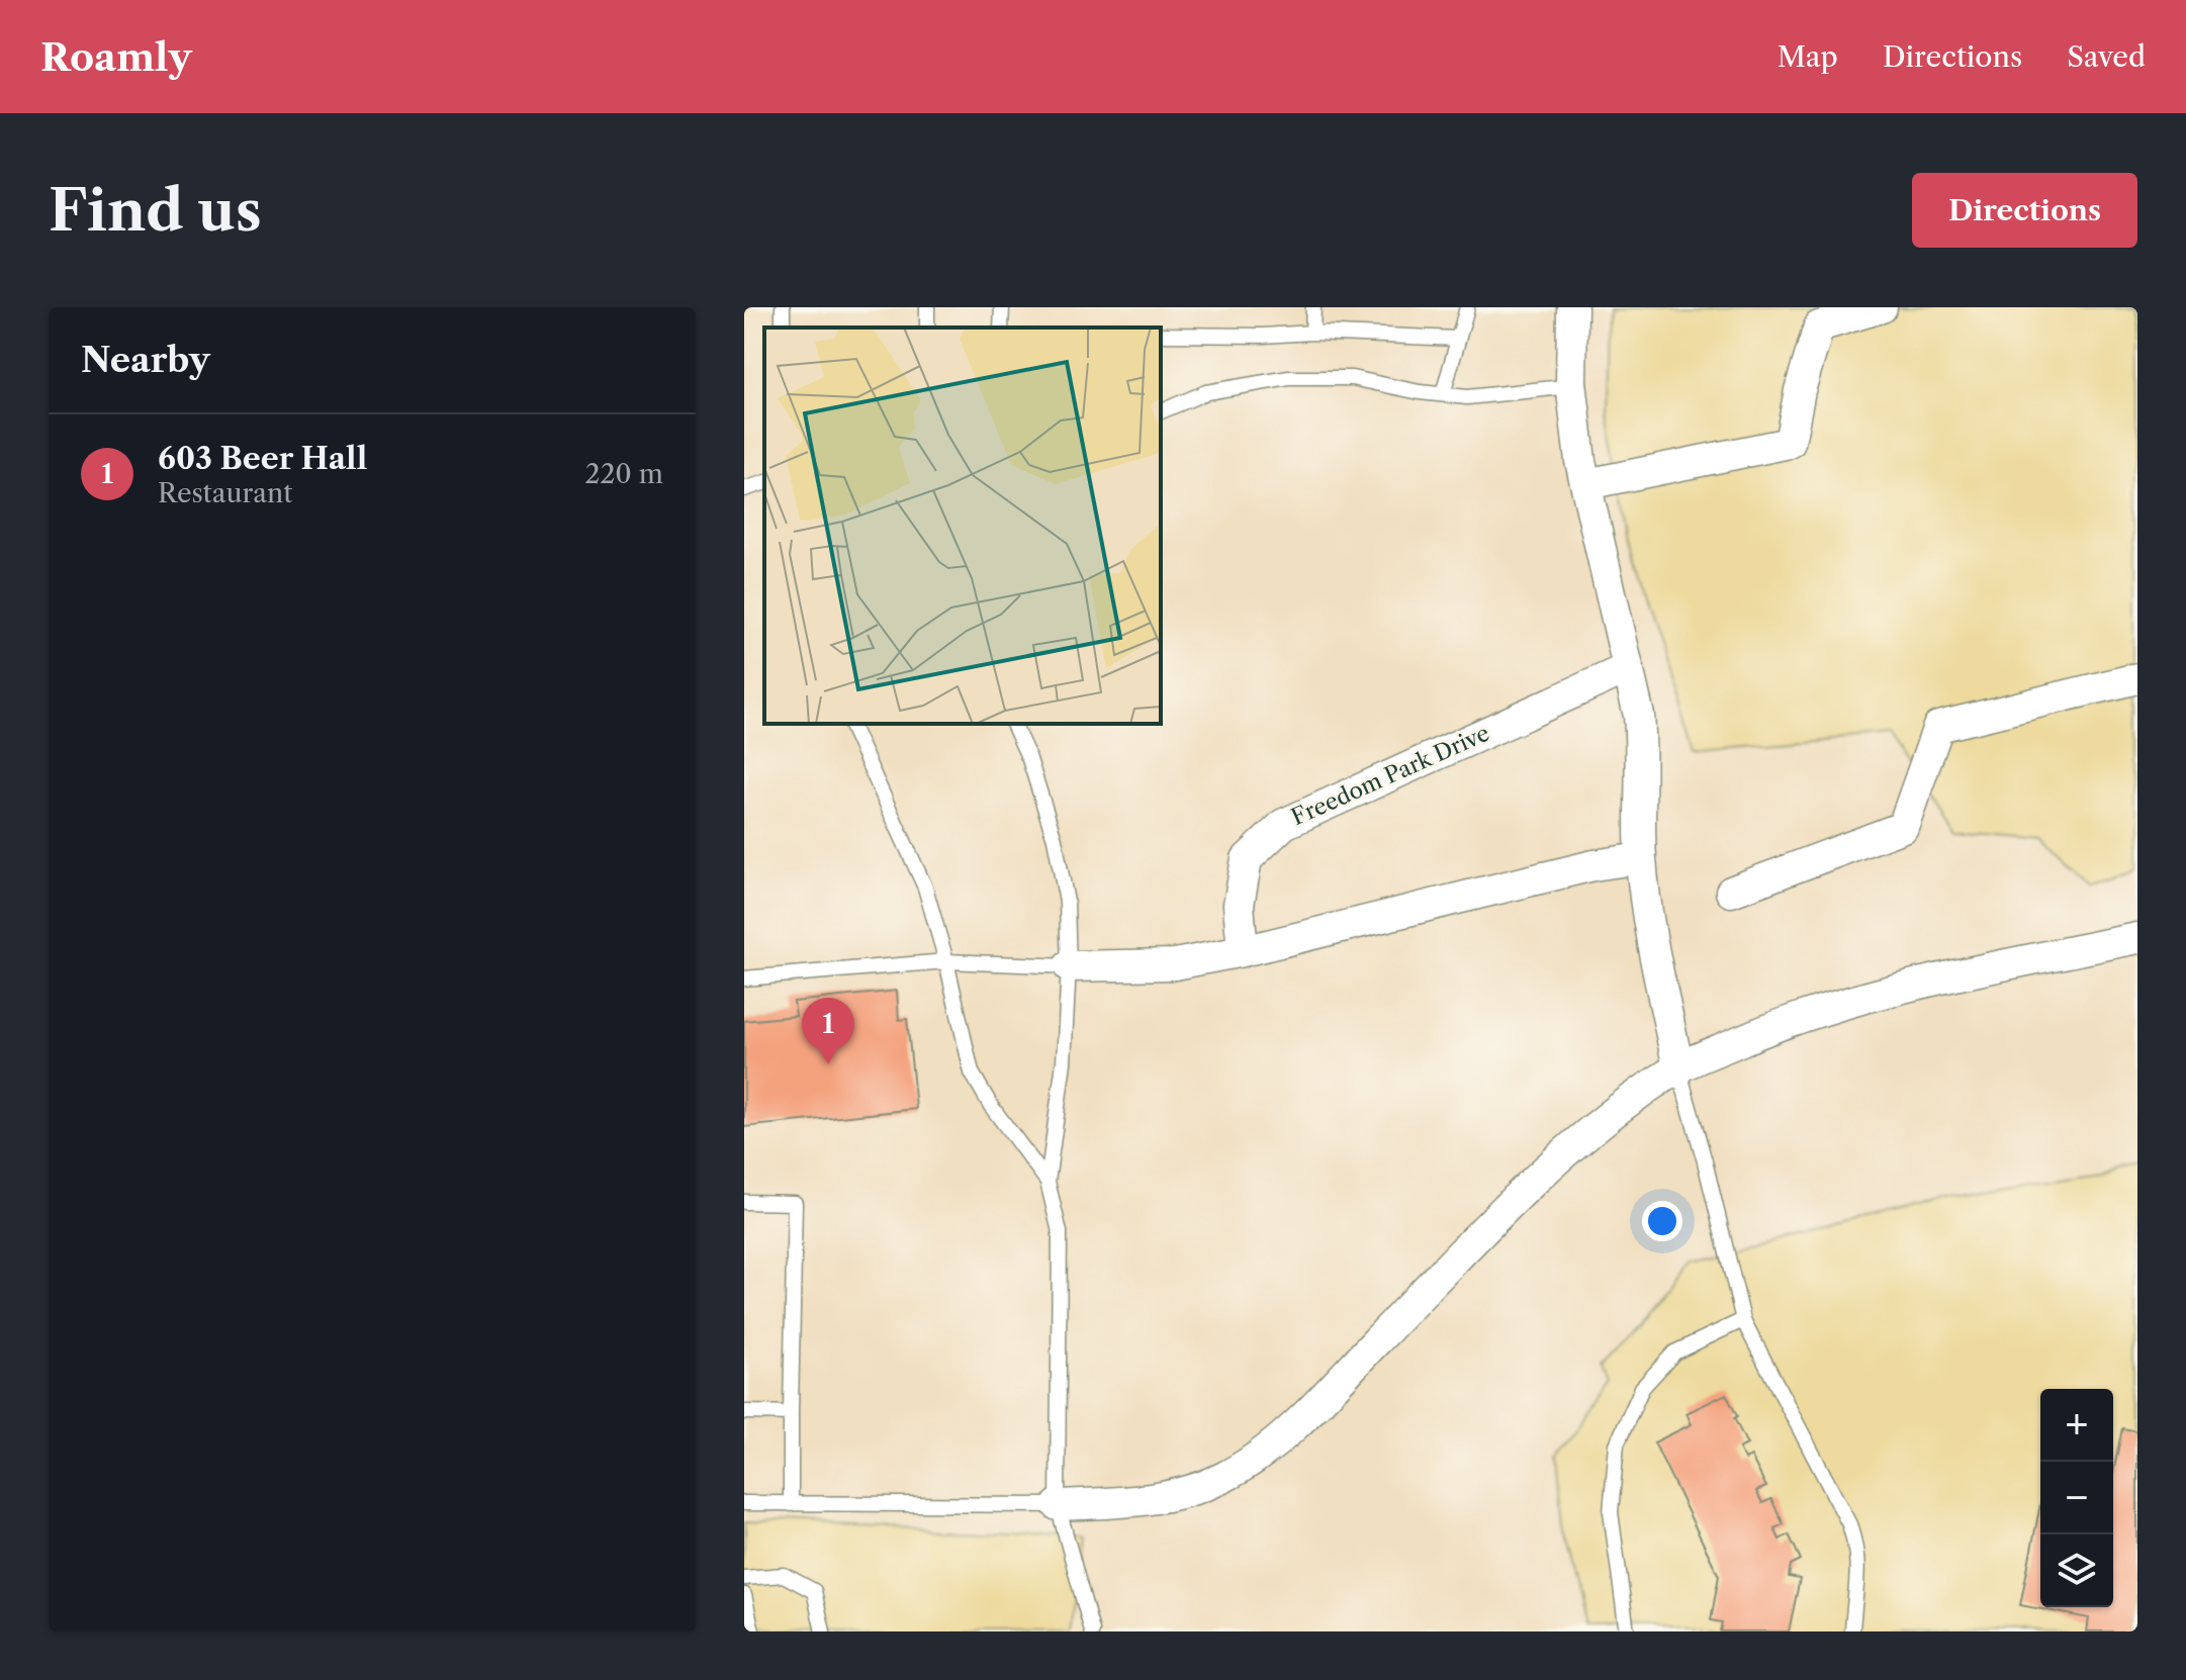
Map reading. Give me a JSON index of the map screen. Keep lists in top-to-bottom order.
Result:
{
  "streets": {
    "street": ["Freedom Park Drive"]
  },
  "page": {
    "header": "Roamly",
    "nav": ["Map", "Directions", "Saved"],
    "buttons": "Directions",
    "title": "Find us",
    "heading": "Nearby",
    "list": [
      {
        "mark": "1",
        "name": "603 Beer Hall",
        "note": "Restaurant",
        "value": "220 m"
      }
    ],
    "pins": "1",
    "map_buttons": ["+", "−"]
  }
}
